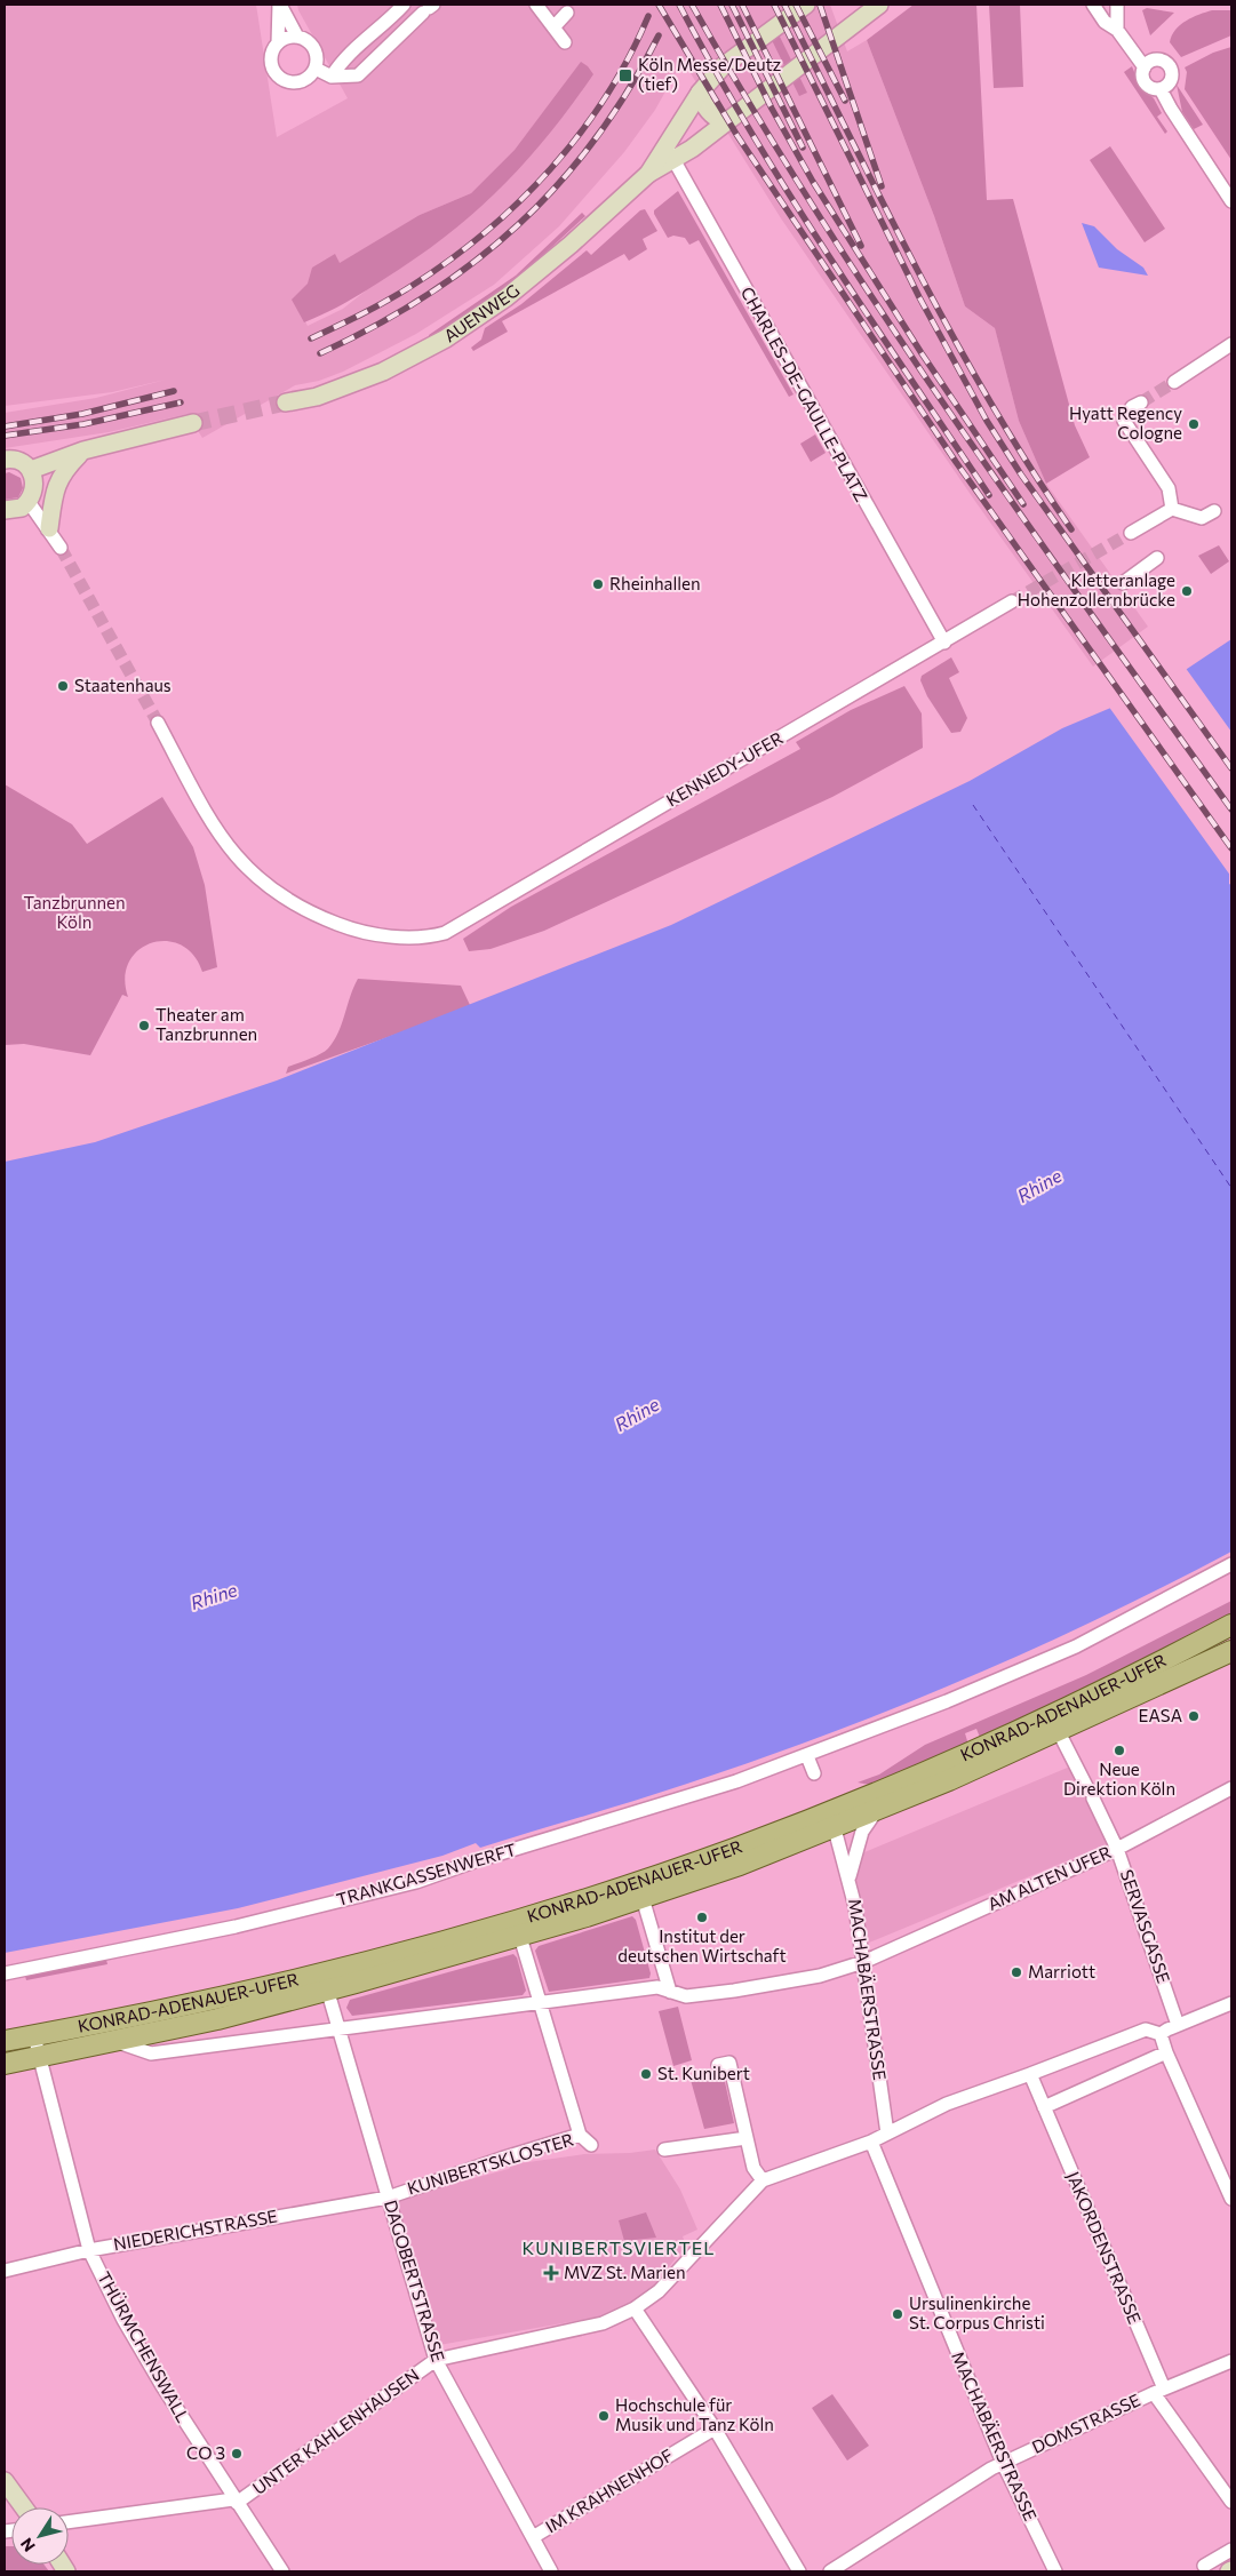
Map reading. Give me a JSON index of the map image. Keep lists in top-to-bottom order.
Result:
{
  "streets": {
    "main road": ["KONRAD-ADENAUER-UFER"],
    "street": [
      "AUENWEG",
      "CHARLES-DE-GAULLE-PLATZ",
      "KENNEDY-UFER",
      "TRANKGASSENWERFT",
      "AM ALTEN UFER",
      "SERVASGASSE",
      "MACHABÄERSTRASSE",
      "KUNIBERTSKLOSTER",
      "NIEDERICHSTRASSE",
      "JAKORDENSTRASSE",
      "DAGOBERTSTRASSE",
      "THÜRMCHENSWALL",
      "DOMSTRASSE",
      "UNTER KAHLENHAUSEN",
      "IM KRAHNENHOF"
    ]
  },
  "crossings": [
    ["AUENWEG", "CHARLES-DE-GAULLE-PLATZ"],
    ["CHARLES-DE-GAULLE-PLATZ", "KENNEDY-UFER"],
    ["KONRAD-ADENAUER-UFER", "AM ALTEN UFER"],
    ["KONRAD-ADENAUER-UFER", "SERVASGASSE"],
    ["KONRAD-ADENAUER-UFER", "MACHABÄERSTRASSE"],
    ["KONRAD-ADENAUER-UFER", "DAGOBERTSTRASSE"],
    ["KONRAD-ADENAUER-UFER", "THÜRMCHENSWALL"],
    ["AM ALTEN UFER", "SERVASGASSE"],
    ["AM ALTEN UFER", "MACHABÄERSTRASSE"],
    ["MACHABÄERSTRASSE", "DOMSTRASSE"],
    ["KUNIBERTSKLOSTER", "NIEDERICHSTRASSE"],
    ["KUNIBERTSKLOSTER", "DAGOBERTSTRASSE"],
    ["NIEDERICHSTRASSE", "DAGOBERTSTRASSE"],
    ["NIEDERICHSTRASSE", "THÜRMCHENSWALL"],
    ["JAKORDENSTRASSE", "DOMSTRASSE"],
    ["DAGOBERTSTRASSE", "UNTER KAHLENHAUSEN"],
    ["DAGOBERTSTRASSE", "IM KRAHNENHOF"],
    ["THÜRMCHENSWALL", "UNTER KAHLENHAUSEN"]
  ],
  "districts": ["KUNIBERTSVIERTEL"],
  "water": ["Rhine"],
  "parks": ["Tanzbrunnen Köln"],
  "places": {
    "transit": ["Köln Messe/Deutz (tief)"],
    "other": [
      "Hyatt Regency Cologne",
      "Rheinhallen",
      "Kletteranlage Hohenzollernbrücke",
      "Staatenhaus",
      "Theater am Tanzbrunnen",
      "EASA",
      "Neue Direktion Köln",
      "Institut der deutschen Wirtschaft",
      "Marriott",
      "St. Kunibert",
      "Ursulinenkirche St. Corpus Christi",
      "Hochschule für Musik und Tanz Köln",
      "CO 3"
    ],
    "health": ["MVZ St. Marien"]
  },
  "north": "bottom left"
}
